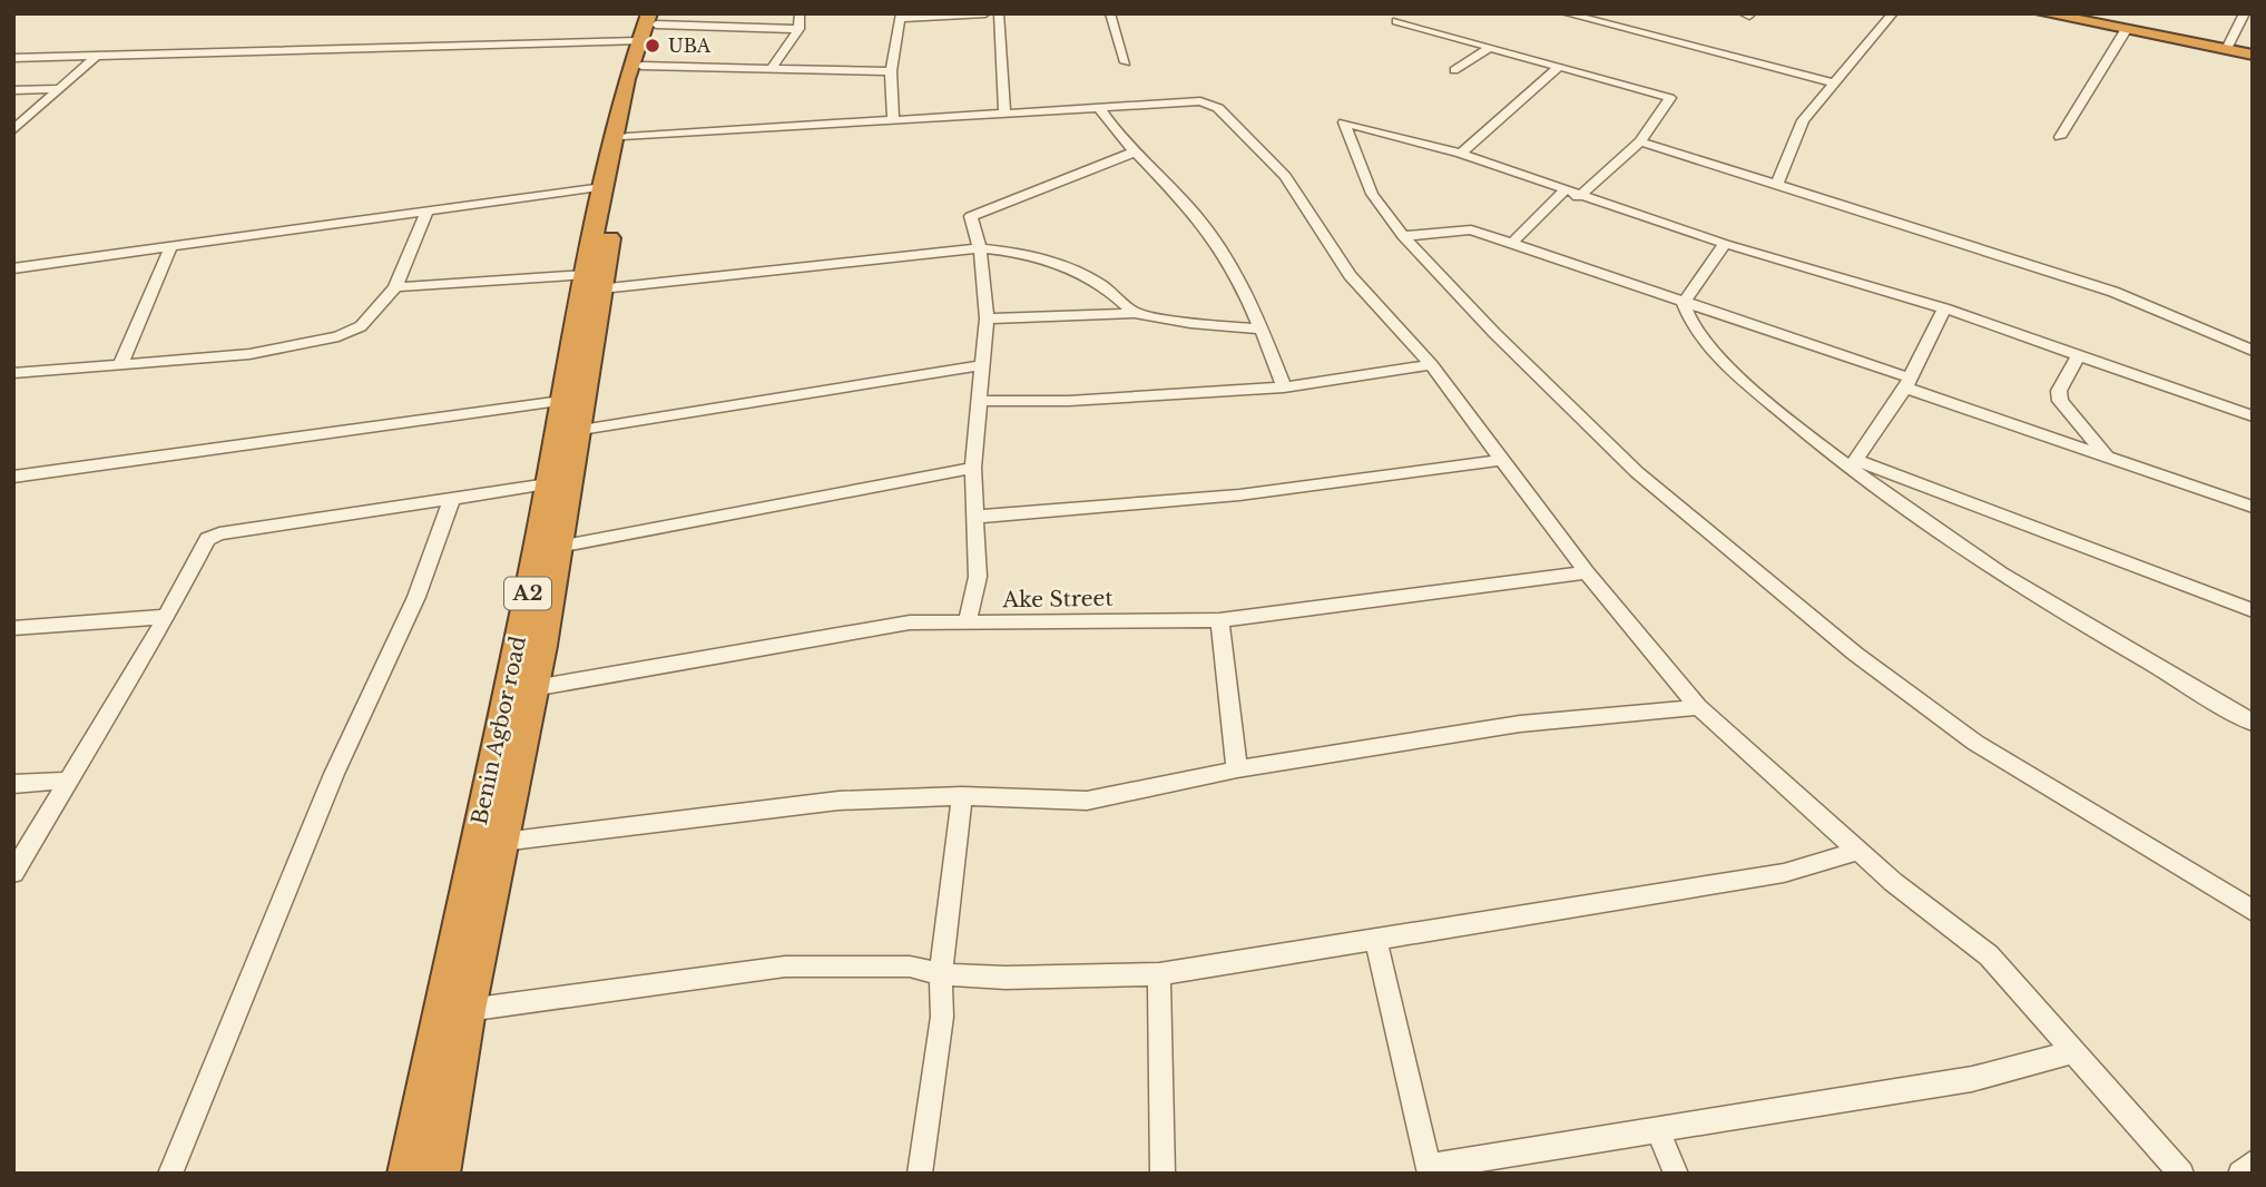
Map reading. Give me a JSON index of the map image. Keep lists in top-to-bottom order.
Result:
{
  "streets": {
    "highway": ["A2", "Benin Agbor road"],
    "street": ["Ake Street"]
  },
  "crossings": [
    ["Ake Street", "Benin Agbor road"]
  ],
  "places": ["UBA"]
}
